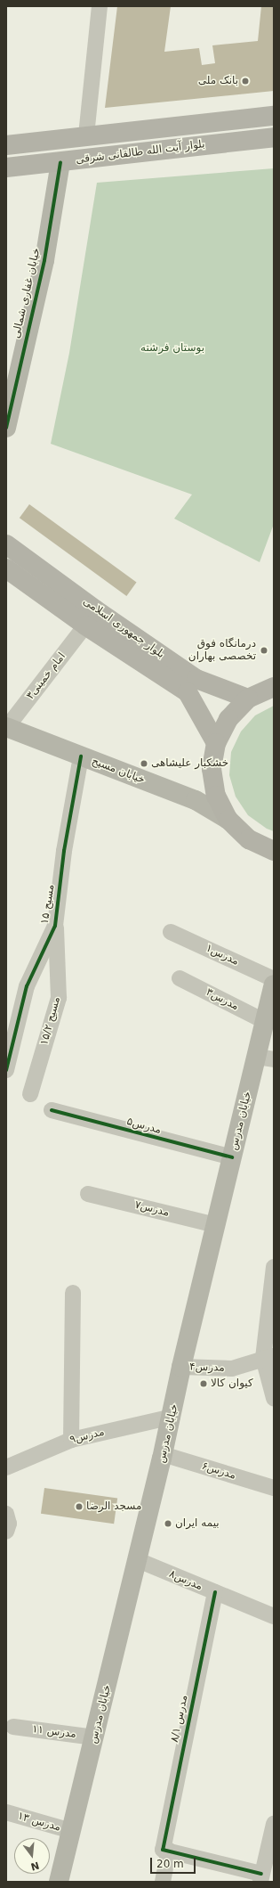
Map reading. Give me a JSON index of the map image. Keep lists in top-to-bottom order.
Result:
{
  "streets": {
    "main road": [
      "بلوار آیت الله طالقانی شرقی",
      "خیابان غفاری شمالی",
      "بلوار جمهوری اسلامی",
      "خیابان مسیح",
      "خیابان مدرس"
    ],
    "street": [
      "امام خمینی۳",
      "مسیح ۱۵",
      "مدرس۱",
      "مدرس۳",
      "مسیح ۱۵/۲",
      "مدرس۵",
      "مدرس۷",
      "مدرس۴",
      "مدرس۹",
      "مدرس۶",
      "مدرس۸",
      "مدرس ۸/۱",
      "مدرس ۱۱",
      "مدرس ۱۳"
    ]
  },
  "crossings": [
    ["بلوار آیت الله طالقانی شرقی", "خیابان غفاری شمالی"],
    ["بلوار جمهوری اسلامی", "امام خمینی۳"],
    ["امام خمینی۳", "خیابان مسیح"],
    ["خیابان مسیح", "مسیح ۱۵"],
    ["مسیح ۱۵", "مسیح ۱۵/۲"],
    ["مدرس۳", "خیابان مدرس"],
    ["خیابان مدرس", "مدرس۵"],
    ["خیابان مدرس", "مدرس۷"],
    ["خیابان مدرس", "مدرس۴"],
    ["خیابان مدرس", "مدرس۹"],
    ["خیابان مدرس", "مدرس۶"],
    ["خیابان مدرس", "مدرس۸"],
    ["خیابان مدرس", "مدرس ۱۱"],
    ["خیابان مدرس", "مدرس ۱۳"],
    ["مدرس۸", "مدرس ۸/۱"]
  ],
  "parks": ["بوستان فرشته"],
  "places": [
    "بانک ملی",
    "درمانگاه فوق تخصصی بهاران",
    "خشکبار علیشاهی",
    "کیوان کالا",
    "مسجد الرضا",
    "بیمه ایران"
  ],
  "scale_bar": "20 m",
  "north": "bottom"
}
